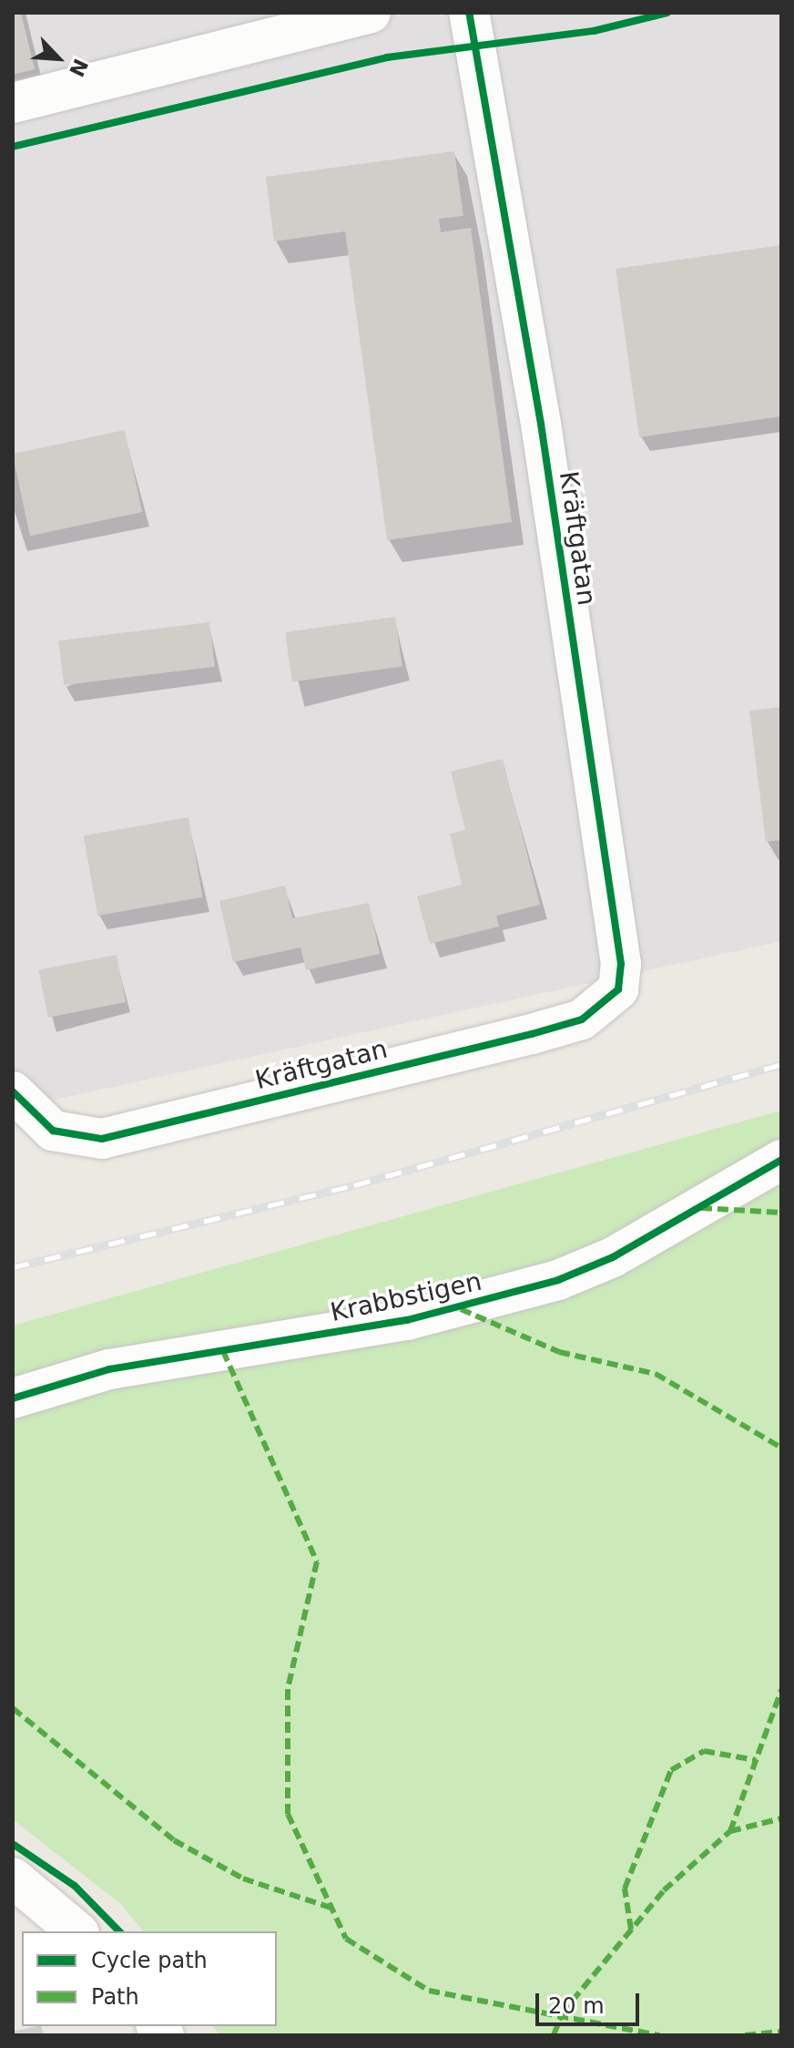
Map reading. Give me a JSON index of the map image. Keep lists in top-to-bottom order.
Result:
{
  "streets": {
    "street": ["Kräftgatan", "Krabbstigen"]
  },
  "legend": ["Cycle path", "Path"],
  "scale_bar": "20 m",
  "north": "bottom right"
}
